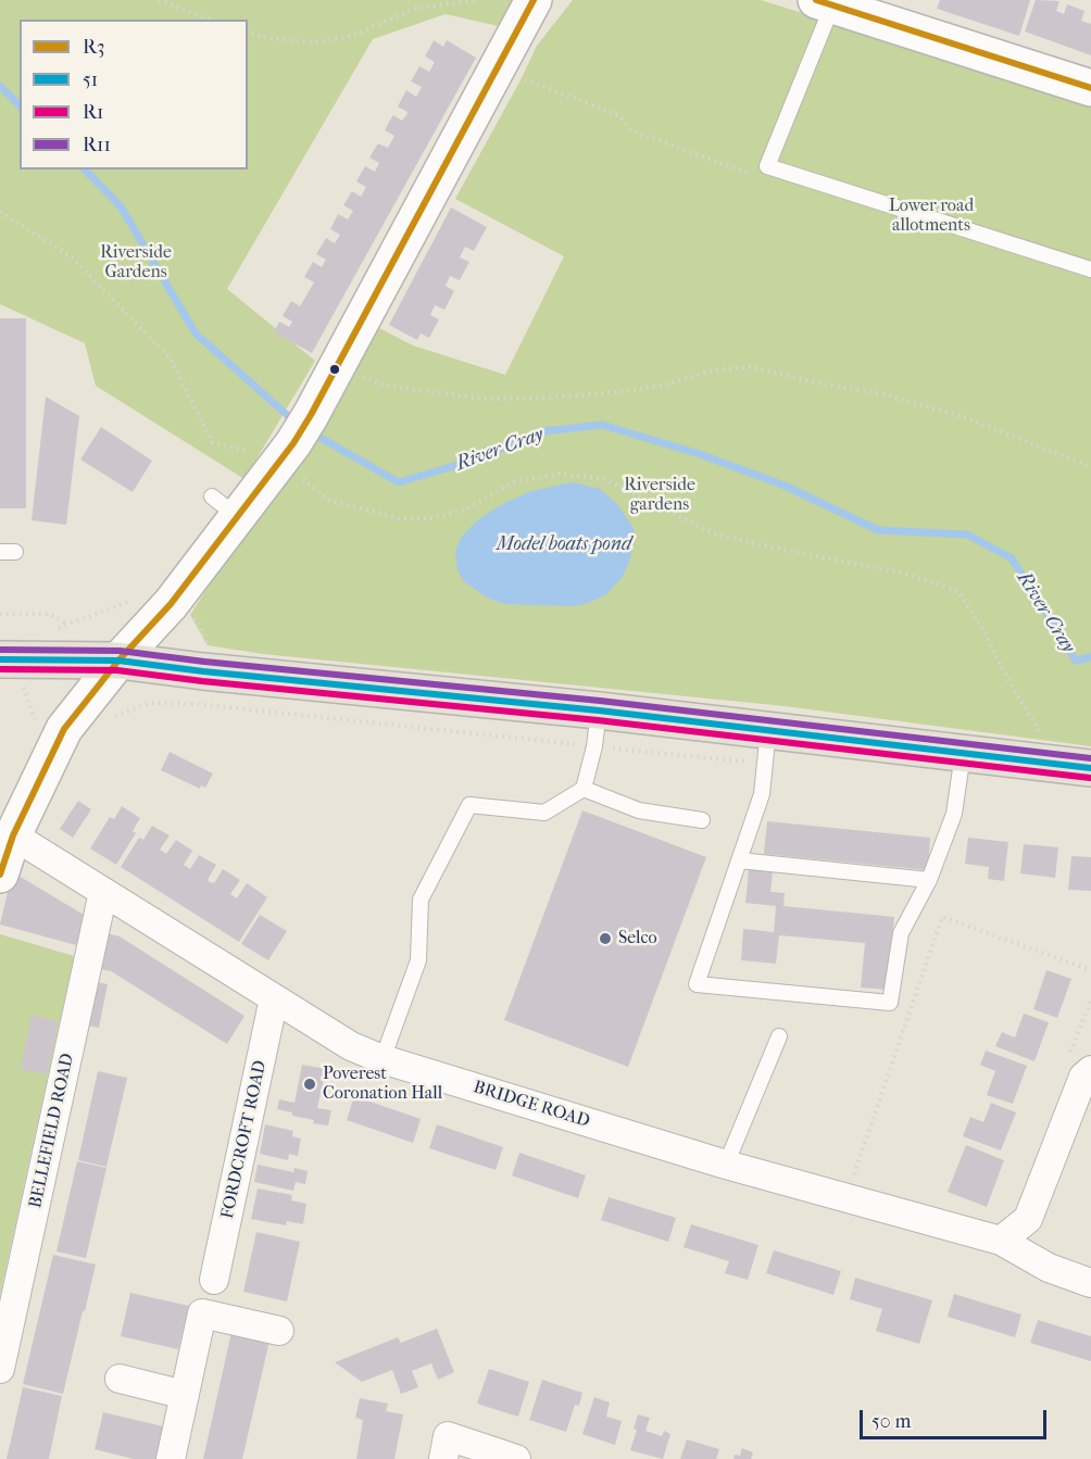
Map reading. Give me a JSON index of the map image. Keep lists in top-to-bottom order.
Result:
{
  "streets": {
    "street": ["BRIDGE ROAD", "BELLEFIELD ROAD", "FORDCROFT ROAD"]
  },
  "crossings": [
    ["BRIDGE ROAD", "BELLEFIELD ROAD"],
    ["BRIDGE ROAD", "FORDCROFT ROAD"]
  ],
  "water": ["River Cray", "Model boats pond"],
  "parks": ["Lower road allotments", "Riverside Gardens", "Riverside gardens"],
  "places": ["Selco", "Poverest Coronation Hall"],
  "lines": [
    "transit line R3",
    "transit line R11",
    "transit line 51",
    "transit line R1"
  ],
  "legend": [
    "R3",
    "51",
    "R1",
    "R11"
  ],
  "scale_bar": "50 m"
}
